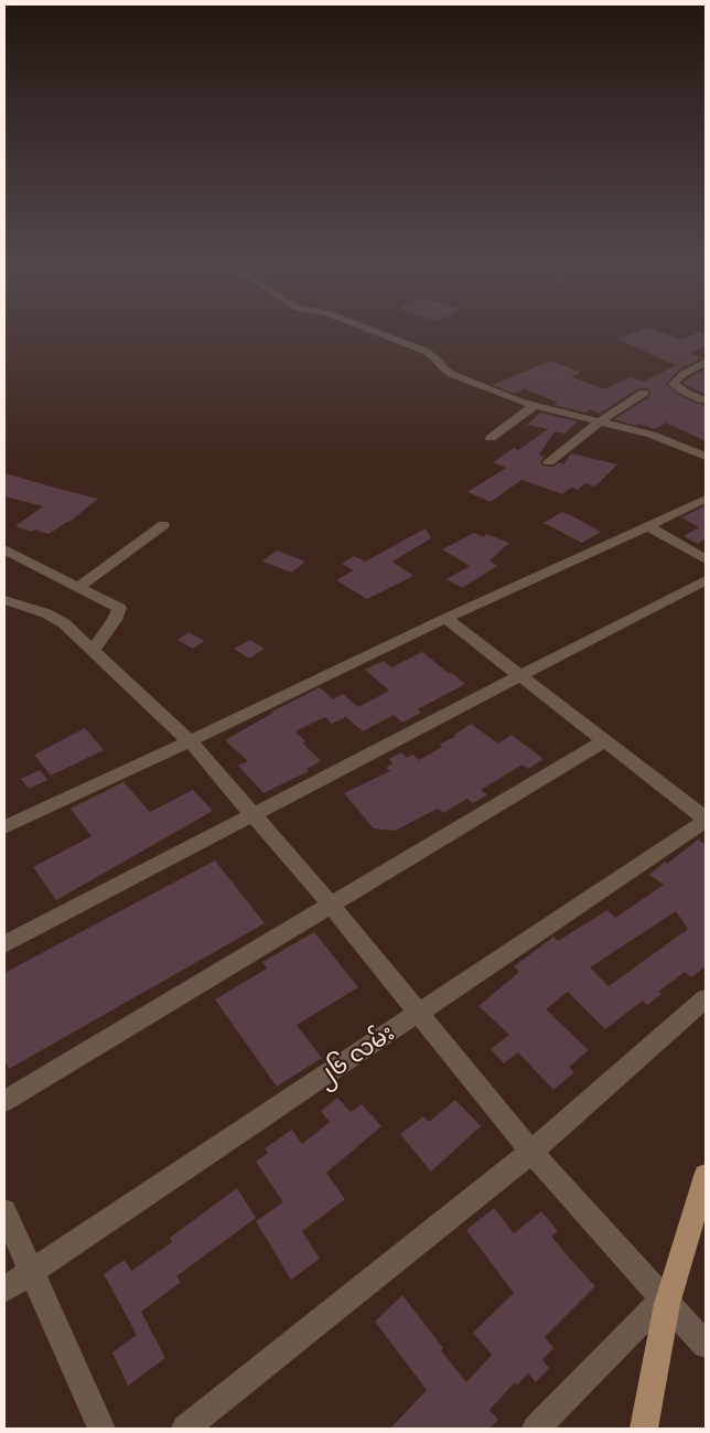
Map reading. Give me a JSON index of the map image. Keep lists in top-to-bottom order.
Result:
{
  "streets": {
    "street": ["၂၆ လမ်း"]
  }
}
